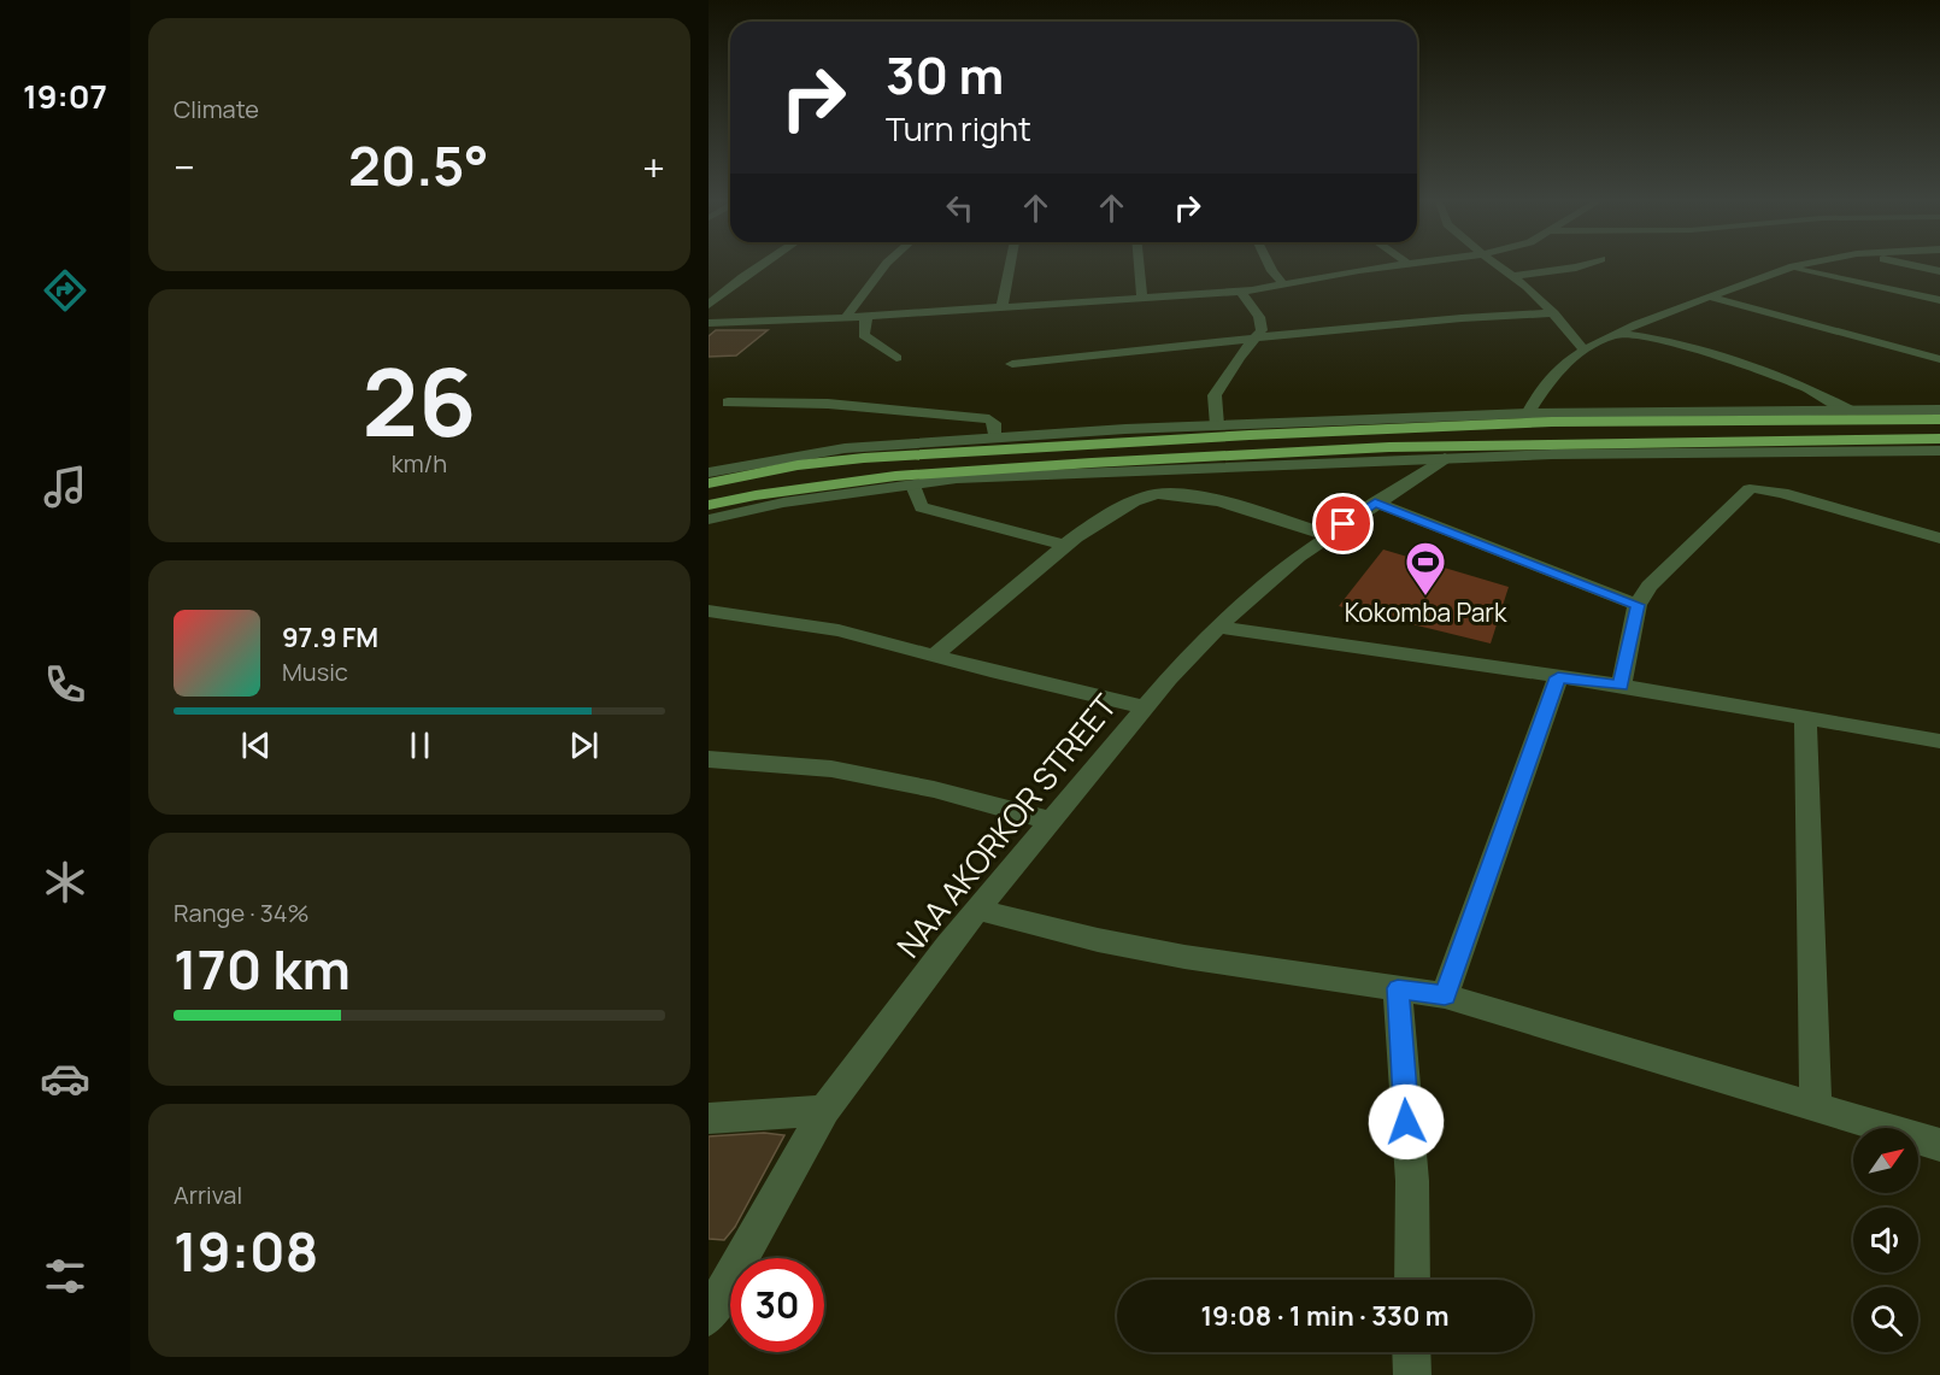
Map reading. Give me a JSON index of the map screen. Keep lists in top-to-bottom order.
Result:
{
  "streets": {
    "street": ["NAA AKORKOR STREET"]
  },
  "places": {
    "sports": ["Kokomba Park"]
  },
  "north": "top right",
  "page": {
    "tabs": "19:07",
    "tile": [
      "Climate",
      ["26", "km/h"],
      ["Range · 34%", "170 km"],
      ["Arrival", "19:08"]
    ],
    "turn": ["30 m", "Turn right"],
    "heat": ["−", "20.5°", "+"],
    "song": ["97.9 FM", "Music"],
    "limit": "30",
    "trip": "19:08 · 1 min · 330 m"
  }
}
